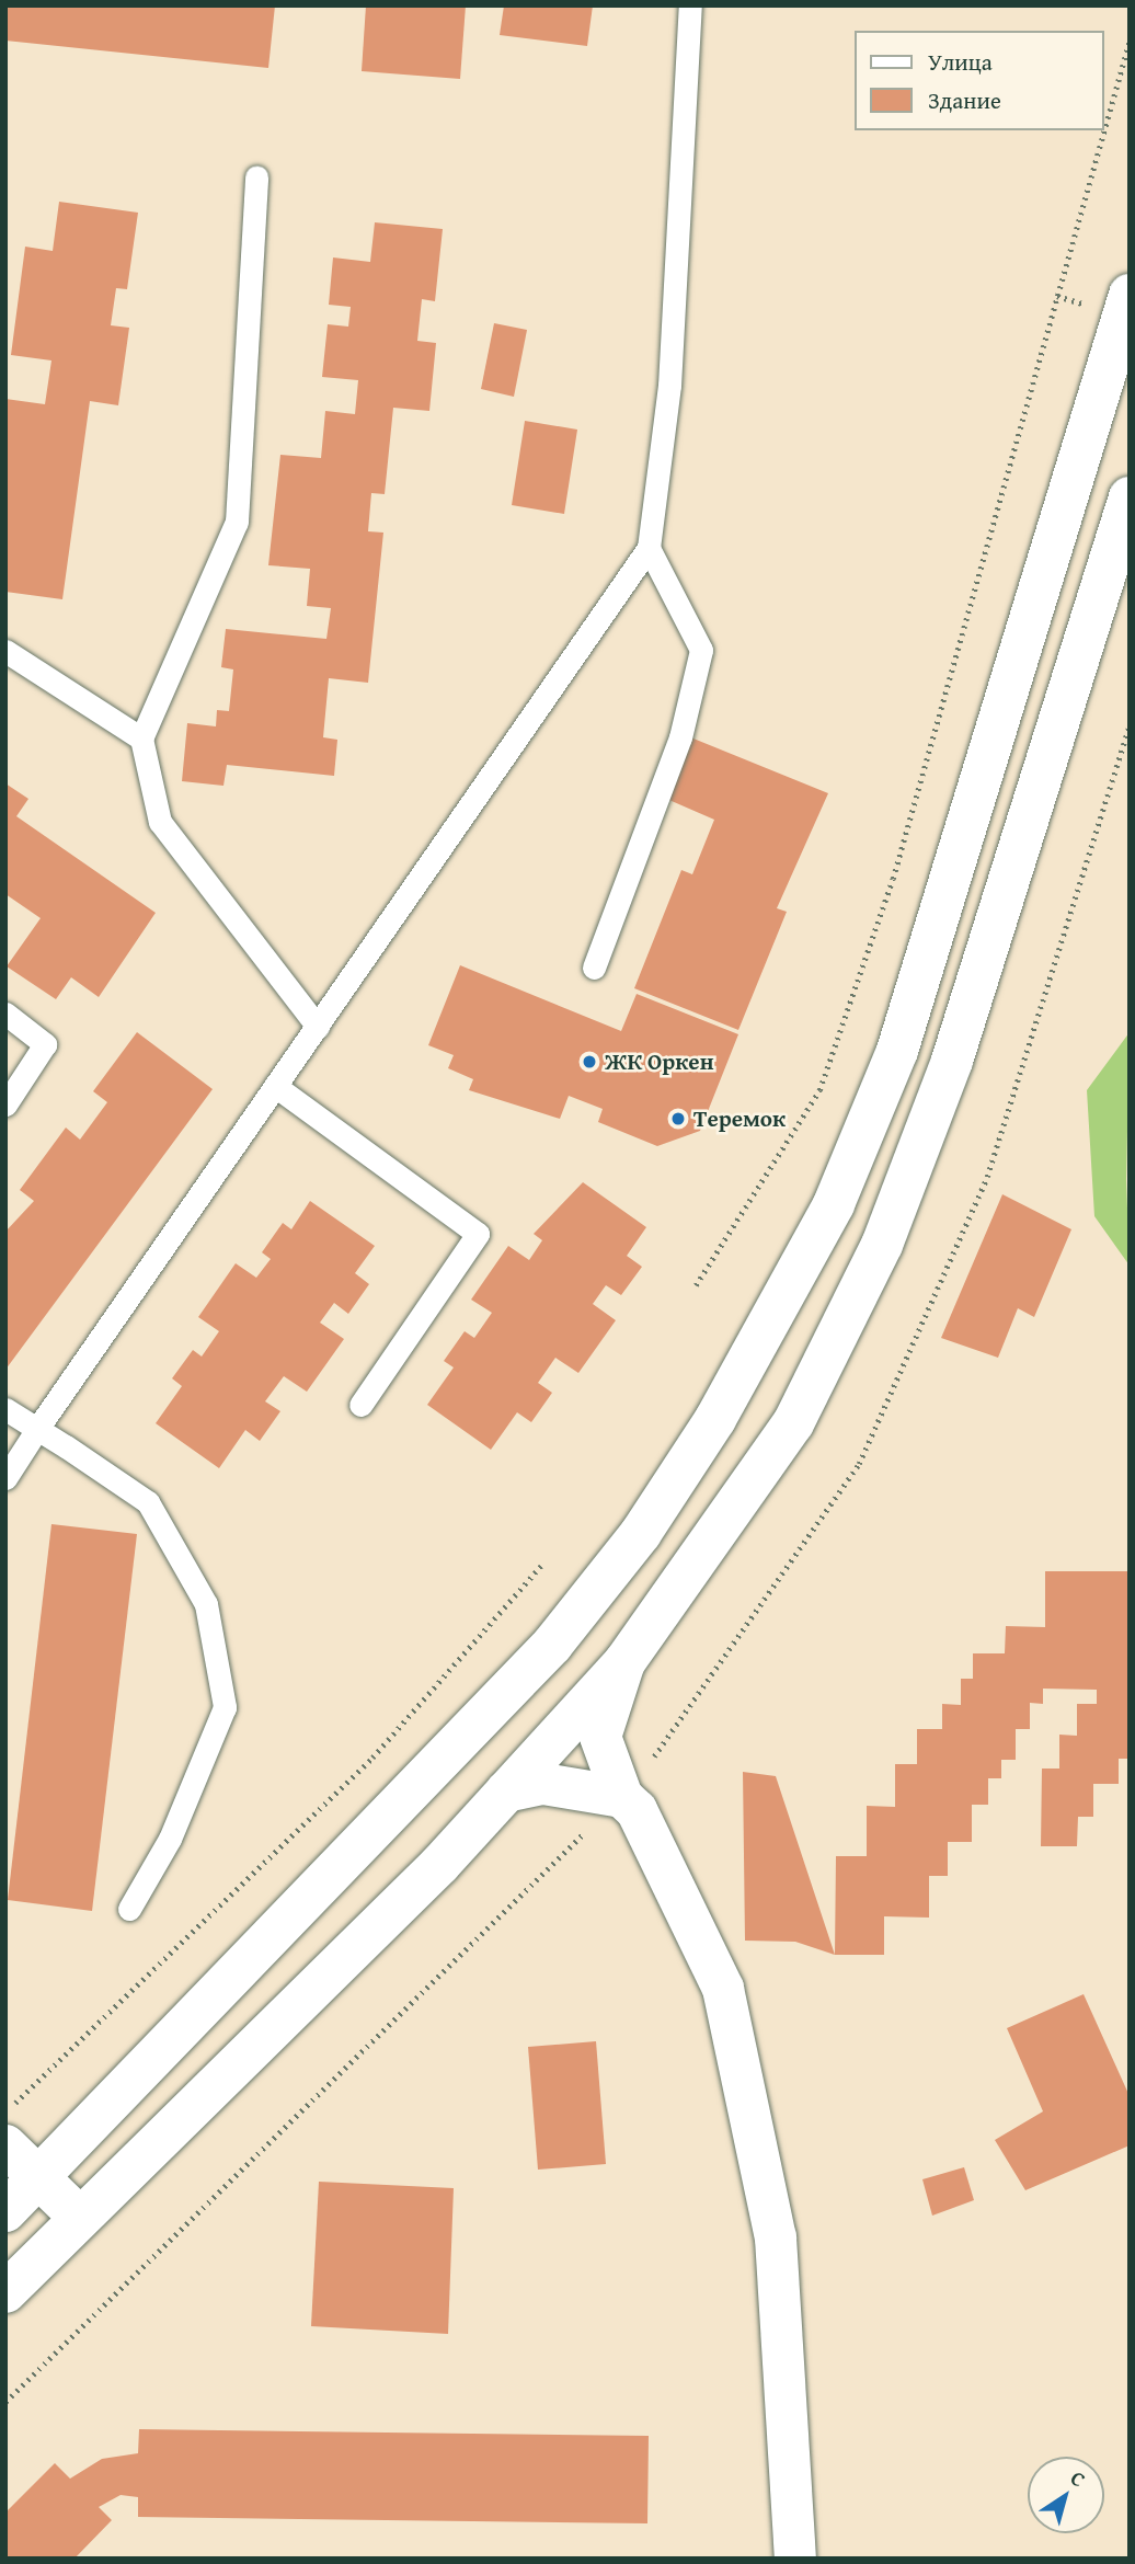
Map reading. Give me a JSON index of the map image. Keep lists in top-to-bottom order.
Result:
{
  "places": ["ЖК Оркен", "Теремок"],
  "legend": ["Улица", "Здание"],
  "north": "top right"
}
